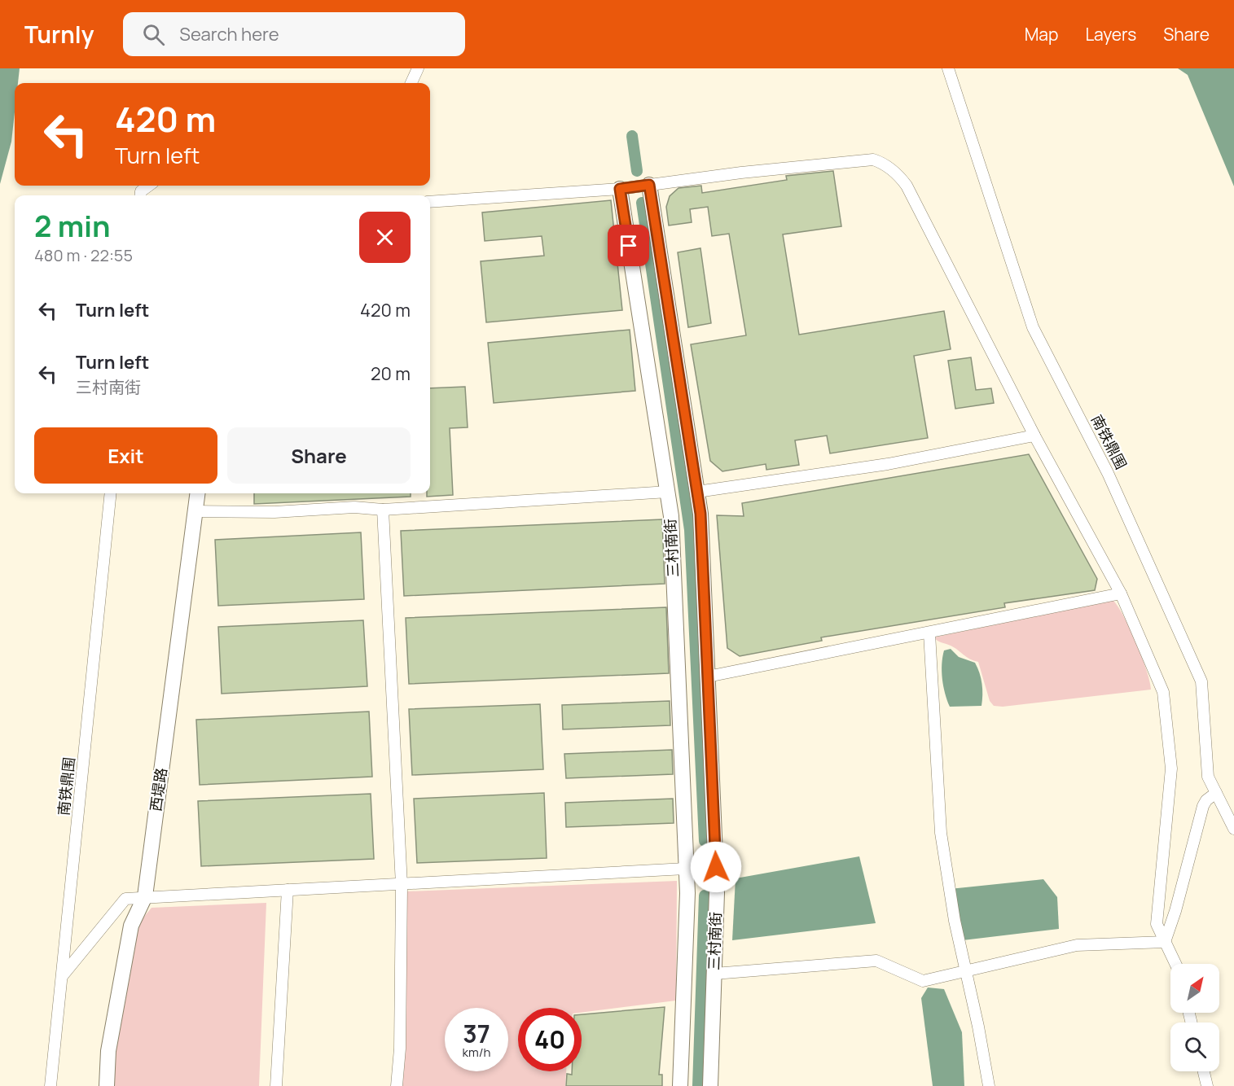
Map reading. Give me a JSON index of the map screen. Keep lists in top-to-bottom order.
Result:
{
  "streets": {
    "street": ["南铁鼎围", "三村南街", "西堤路"]
  },
  "north": "top right",
  "page": {
    "header": "Turnly",
    "search": "Search here",
    "nav": ["Map", "Layers", "Share"],
    "turn": ["420 m", "Turn left"],
    "heading": ["2 min", "480 m · 22:55"],
    "list": [
      {
        "name": "Turn left",
        "value": "420 m"
      },
      {
        "name": "Turn left",
        "note": "三村南街",
        "value": "20 m"
      }
    ],
    "buttons": ["Exit", "Share"],
    "speed": "37 km/h",
    "limit": "40"
  }
}
